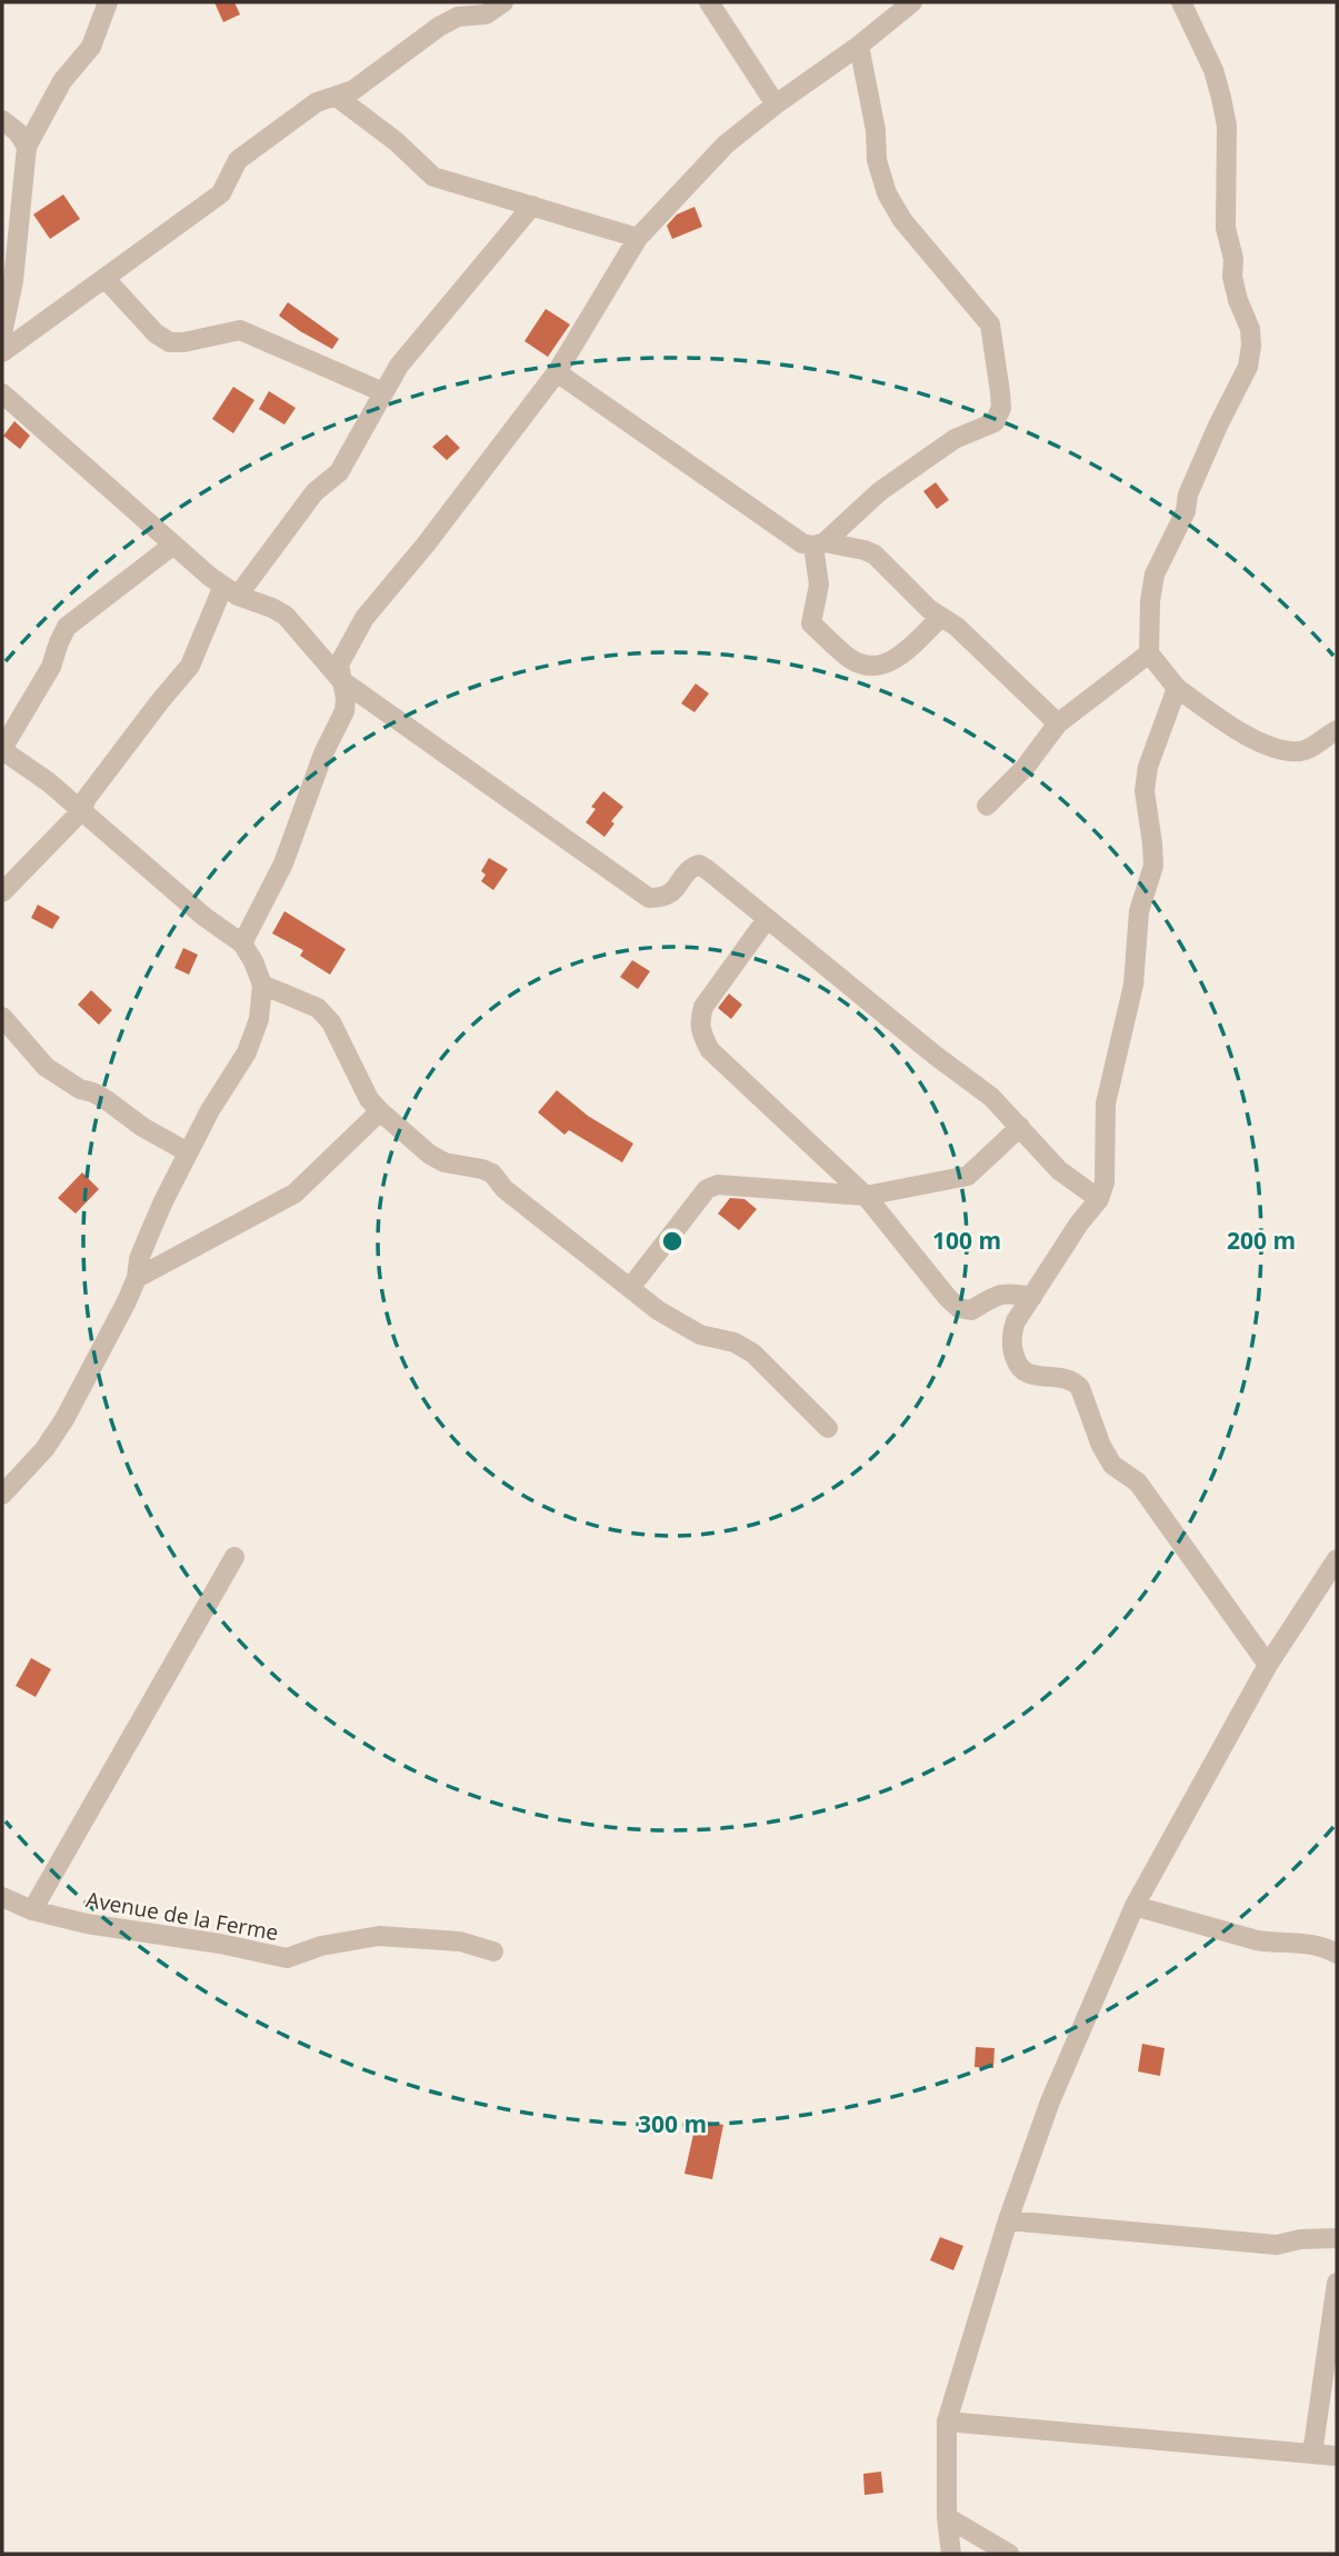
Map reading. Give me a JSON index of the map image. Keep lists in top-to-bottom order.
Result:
{
  "streets": {
    "street": ["Avenue de la Ferme"]
  },
  "rings": ["100 m", "200 m", "300 m"]
}
